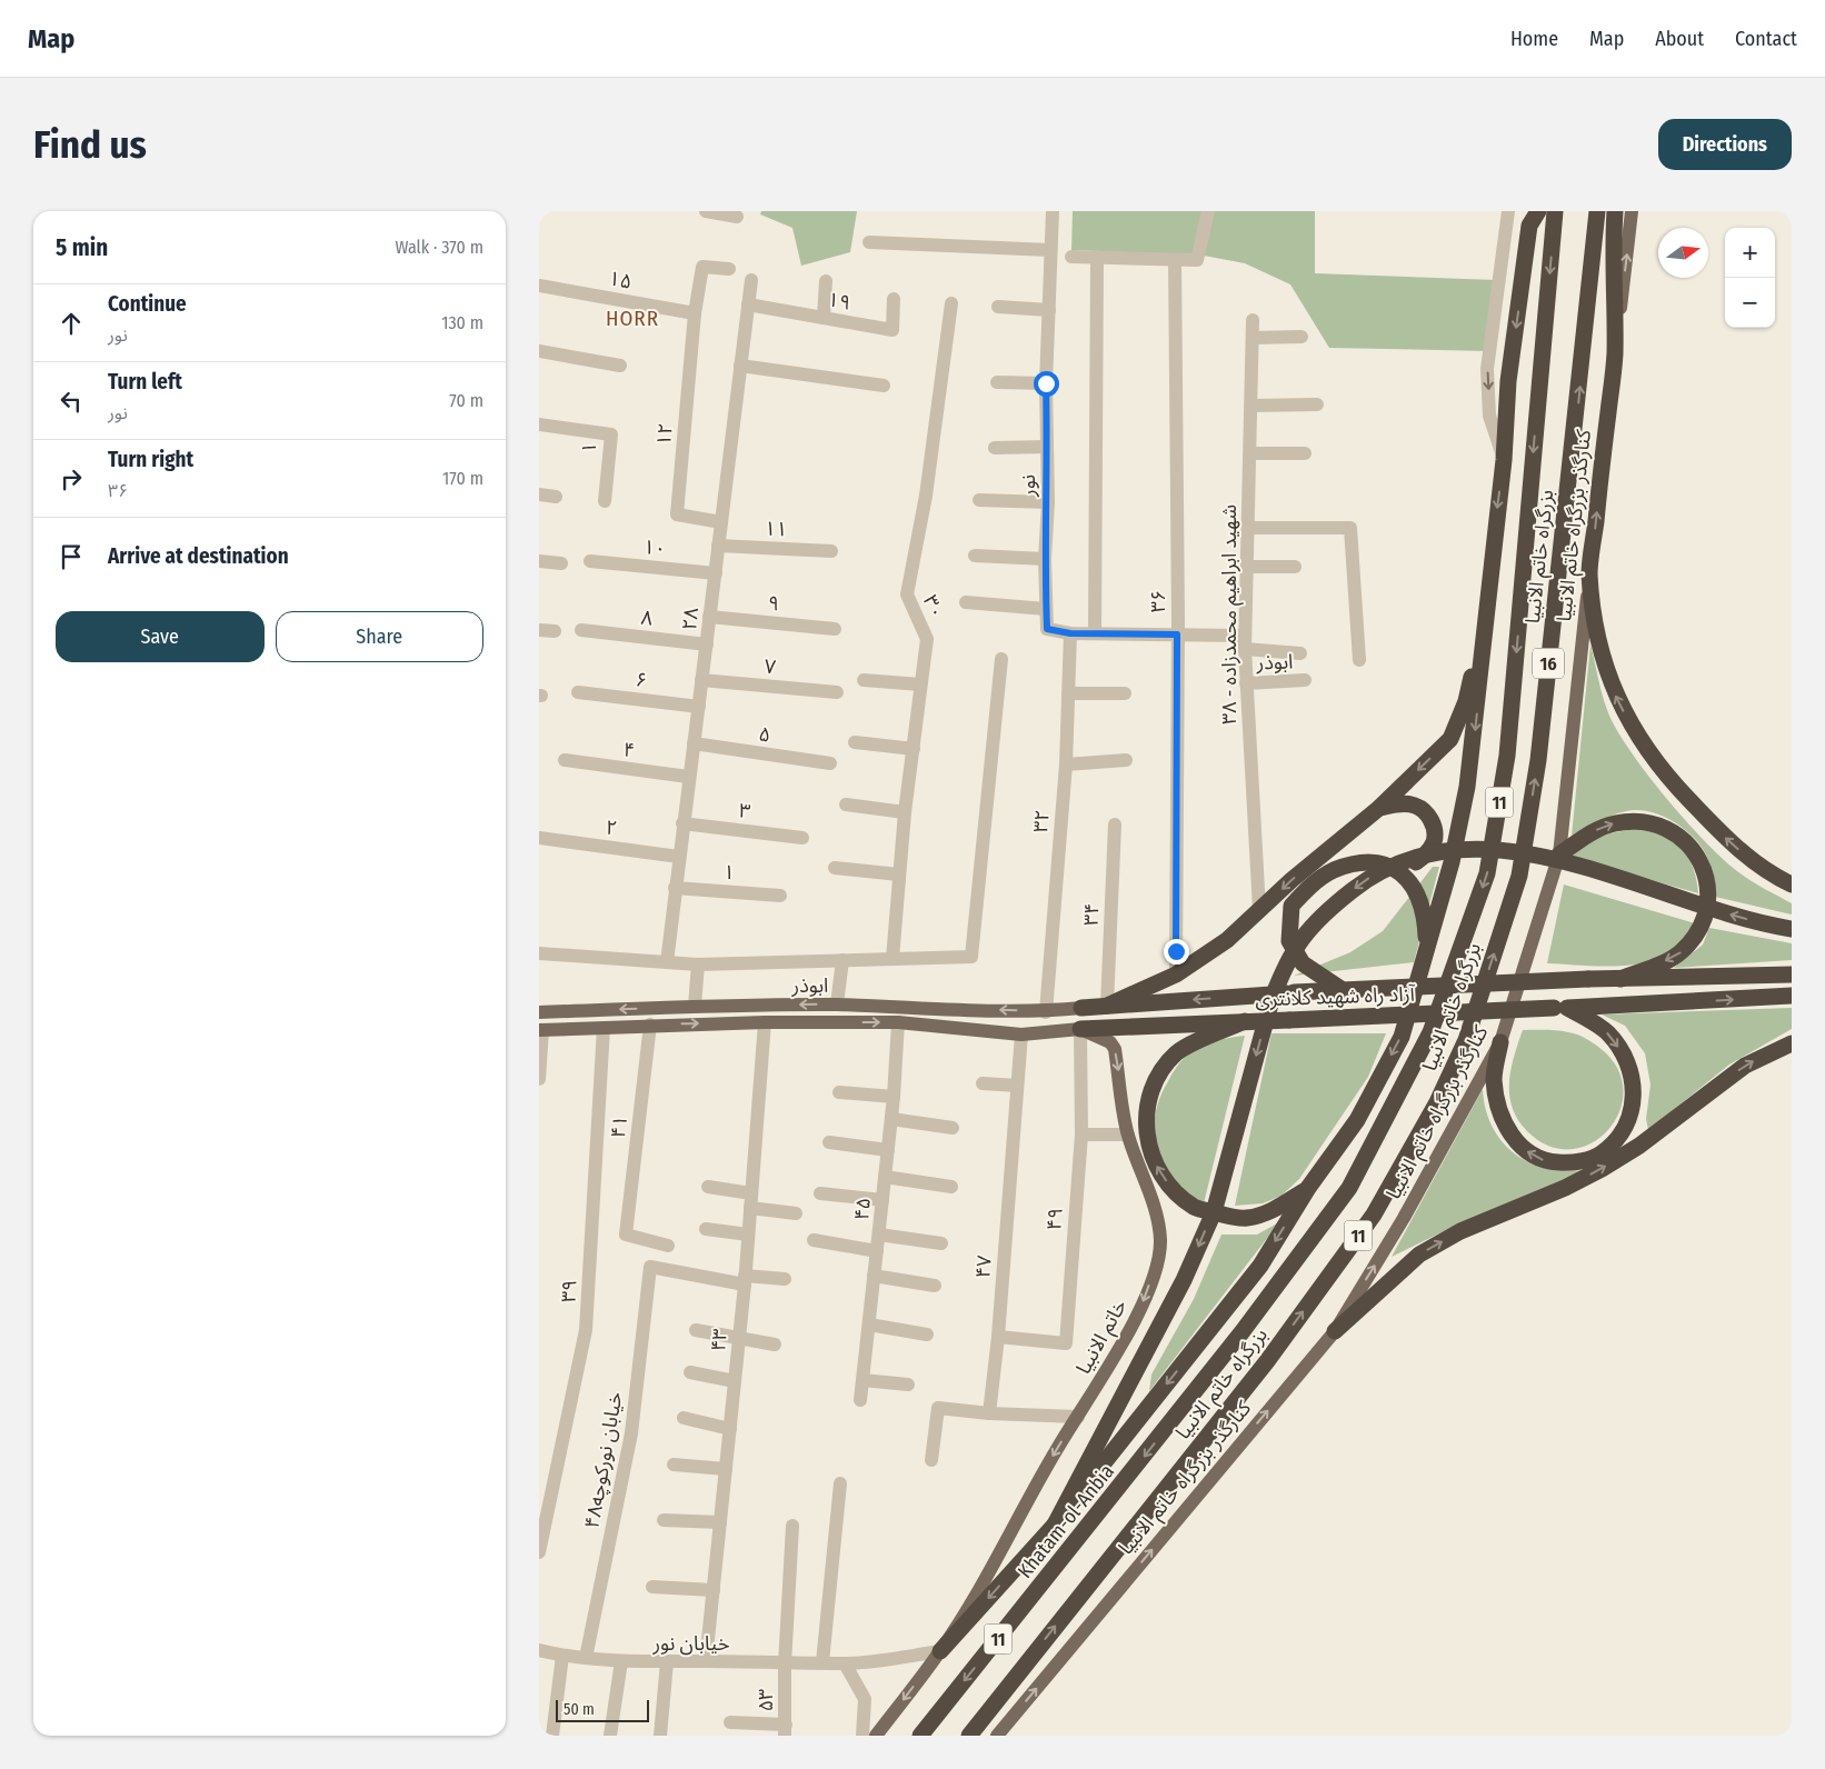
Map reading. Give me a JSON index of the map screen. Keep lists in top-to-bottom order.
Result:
{
  "streets": {
    "highway": [
      "کنارگذر بزرگراه خاتم الانبیا",
      "بزرگراه خاتم الانبیا",
      "16",
      "11",
      "آزاد راه شهید کلانتری",
      "Khatam-ol-Anbia"
    ],
    "main road": ["ابوذر", "خاتم الانبیا"],
    "street": [
      "۱۵",
      "۱۹",
      "۱۲",
      "۱",
      "نور",
      "۱۱",
      "۱۰",
      "۳۶",
      "۹",
      "۳۰",
      "شهید ابراهیم محمدزاده - ۳۸",
      "۸",
      "۲۸",
      "۷",
      "۶",
      "۵",
      "۴",
      "۳",
      "۳۲",
      "۲",
      "۳۴",
      "۴۱",
      "۴۵",
      "۴۹",
      "۴۷",
      "۳۹",
      "۴۳",
      "خیابان نورکوچه۴۸",
      "خیابان نور",
      "۵۳"
    ]
  },
  "crossings": [
    ["۱۵", "۱۲"],
    ["۱۹", "۲۸"],
    ["۱۲", "۲۸"],
    ["۱", "۲۸"],
    ["نور", "۳۶"],
    ["نور", "شهید ابراهیم محمدزاده - ۳۸"],
    ["نور", "۳۲"],
    ["۱۱", "۲۸"],
    ["۱۰", "۲۸"],
    ["۹", "۲۸"],
    ["شهید ابراهیم محمدزاده - ۳۸", "ابوذر"],
    ["۸", "۲۸"],
    ["۲۸", "۷"],
    ["۲۸", "۶"],
    ["۲۸", "۵"],
    ["۲۸", "۴"],
    ["۲۸", "۳"],
    ["۲۸", "۲"],
    ["ابوذر", "۳۲"],
    ["ابوذر", "آزاد راه شهید کلانتری"],
    ["ابوذر", "۴۱"],
    ["ابوذر", "۴۵"],
    ["ابوذر", "۴۹"],
    ["ابوذر", "۴۷"],
    ["ابوذر", "۳۹"],
    ["ابوذر", "خاتم الانبیا"],
    ["ابوذر", "۴۳"],
    ["۳۴", "آزاد راه شهید کلانتری"],
    ["آزاد راه شهید کلانتری", "۴۹"],
    ["آزاد راه شهید کلانتری", "خاتم الانبیا"],
    ["۴۹", "۴۷"],
    ["۴۹", "خاتم الانبیا"],
    ["خاتم الانبیا", "خیابان نور"],
    ["۴۳", "خیابان نورکوچه۴۸"],
    ["۴۳", "خیابان نور"],
    ["خیابان نورکوچه۴۸", "خیابان نور"],
    ["خیابان نور", "۵۳"]
  ],
  "one_way": ["کنارگذر بزرگراه خاتم الانبیا", "خاتم الانبیا"],
  "districts": ["HORR"],
  "scale_bar": "50 m",
  "north": "right",
  "page": {
    "header": "Map",
    "nav": [
      "Home",
      "Map",
      "About",
      "Contact"
    ],
    "buttons": [
      "Directions",
      ["Save", "Share"]
    ],
    "title": "Find us",
    "heading": ["5 min", "Walk · 370 m"],
    "map_buttons": ["+", "−"],
    "list": [
      ["Continue", "نور", "130 m"],
      ["Turn left", "نور", "70 m"],
      ["Turn right", "۳۶", "170 m"],
      "Arrive at destination"
    ],
    "scale": "50 m"
  }
}
